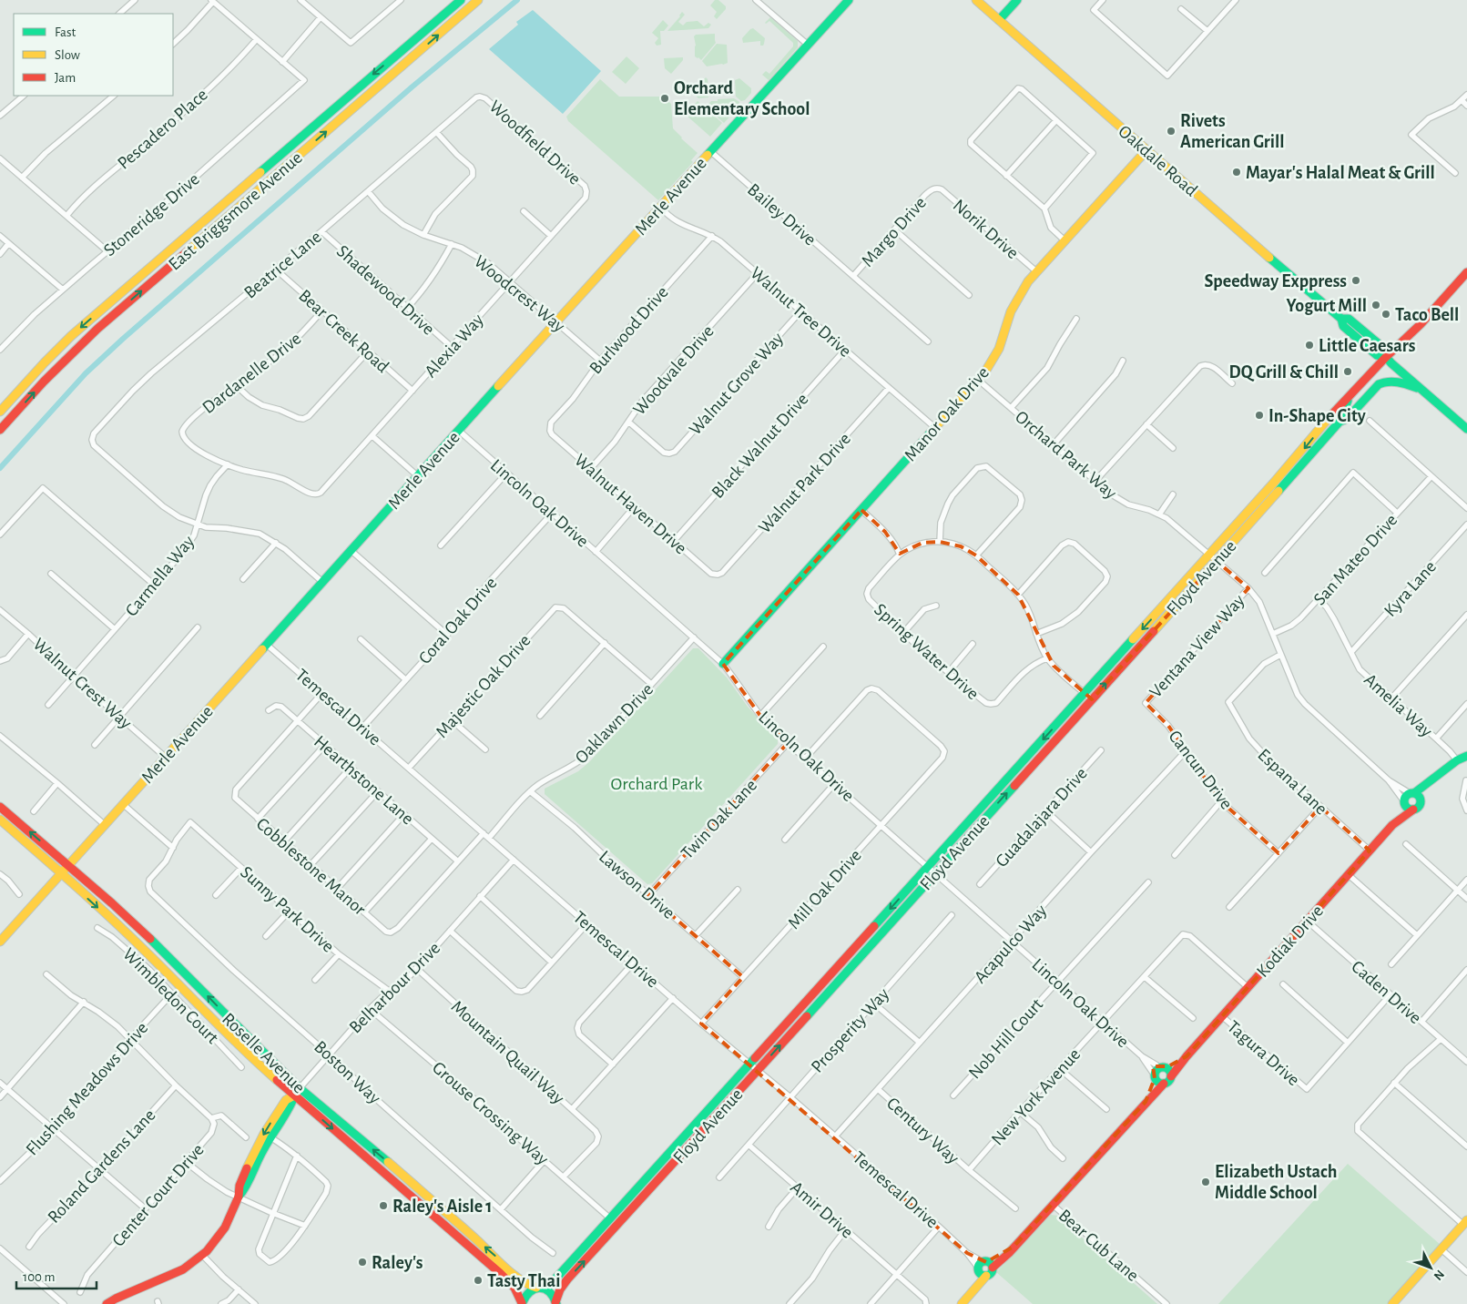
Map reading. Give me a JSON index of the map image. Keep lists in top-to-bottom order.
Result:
{
  "streets": {
    "street": [
      "Pescadero Place",
      "Woodfield Drive",
      "Oakdale Road",
      "Merle Avenue",
      "East Briggsmore Avenue",
      "Stoneridge Drive",
      "Bailey Drive",
      "Norik Drive",
      "Margo Drive",
      "Beatrice Lane",
      "Shadewood Drive",
      "Woodcrest Way",
      "Walnut Tree Drive",
      "Burlwood Drive",
      "Bear Creek Road",
      "Alexia Way",
      "Woodvale Drive",
      "Dardanelle Drive",
      "Walnut Grove Way",
      "Manor Oak Drive",
      "Black Walnut Drive",
      "Orchard Park Way",
      "Walnut Park Drive",
      "Lincoln Oak Drive",
      "Walnut Haven Drive",
      "San Mateo Drive",
      "Carmella Way",
      "Floyd Avenue",
      "Kyra Lane",
      "Coral Oak Drive",
      "Ventana View Way",
      "Spring Water Drive",
      "Walnut Crest Way",
      "Majestic Oak Drive",
      "Amelia Way",
      "Temescal Drive",
      "Oaklawn Drive",
      "Cancun Drive",
      "Hearthstone Lane",
      "Espana Lane",
      "Guadalajara Drive",
      "Twin Oak Lane",
      "Cobblestone Manor",
      "Lawson Drive",
      "Mill Oak Drive",
      "Sunny Park Drive",
      "Kodiak Drive",
      "Acapulco Way",
      "Belharbour Drive",
      "Caden Drive",
      "Wimbledon Court",
      "Prosperity Way",
      "Nob Hill Court",
      "Mountain Quail Way",
      "Roselle Avenue",
      "Tagura Drive",
      "Boston Way",
      "Flushing Meadows Drive",
      "New York Avenue",
      "Grouse Crossing Way",
      "Century Way",
      "Roland Gardens Lane",
      "Center Court Drive",
      "Amir Drive",
      "Bear Cub Lane"
    ]
  },
  "crossings": [
    ["Woodfield Drive", "Beatrice Lane"],
    ["Woodfield Drive", "Alexia Way"],
    ["Oakdale Road", "Manor Oak Drive"],
    ["Oakdale Road", "Floyd Avenue"],
    ["Merle Avenue", "Bailey Drive"],
    ["Merle Avenue", "Woodcrest Way"],
    ["Merle Avenue", "Walnut Tree Drive"],
    ["Merle Avenue", "Lincoln Oak Drive"],
    ["Merle Avenue", "Walnut Crest Way"],
    ["Merle Avenue", "Temescal Drive"],
    ["Merle Avenue", "Roselle Avenue"],
    ["Bailey Drive", "Margo Drive"],
    ["Norik Drive", "Margo Drive"],
    ["Norik Drive", "Manor Oak Drive"],
    ["Beatrice Lane", "Shadewood Drive"],
    ["Beatrice Lane", "Woodcrest Way"],
    ["Beatrice Lane", "Bear Creek Road"],
    ["Beatrice Lane", "Carmella Way"],
    ["Shadewood Drive", "Alexia Way"],
    ["Woodcrest Way", "Burlwood Drive"],
    ["Woodcrest Way", "Alexia Way"],
    ["Walnut Tree Drive", "Burlwood Drive"],
    ["Walnut Tree Drive", "Woodvale Drive"],
    ["Walnut Tree Drive", "Walnut Grove Way"],
    ["Walnut Tree Drive", "Manor Oak Drive"],
    ["Walnut Tree Drive", "Black Walnut Drive"],
    ["Walnut Tree Drive", "Walnut Park Drive"],
    ["Burlwood Drive", "Walnut Haven Drive"],
    ["Bear Creek Road", "Alexia Way"],
    ["Bear Creek Road", "Dardanelle Drive"],
    ["Alexia Way", "Dardanelle Drive"],
    ["Alexia Way", "Carmella Way"],
    ["Woodvale Drive", "Walnut Grove Way"],
    ["Woodvale Drive", "Walnut Haven Drive"],
    ["Dardanelle Drive", "Carmella Way"],
    ["Manor Oak Drive", "Orchard Park Way"],
    ["Manor Oak Drive", "Lincoln Oak Drive"],
    ["Black Walnut Drive", "Walnut Haven Drive"],
    ["Orchard Park Way", "San Mateo Drive"],
    ["Orchard Park Way", "Floyd Avenue"],
    ["Orchard Park Way", "Ventana View Way"],
    ["Orchard Park Way", "Espana Lane"],
    ["Orchard Park Way", "Kodiak Drive"],
    ["Walnut Park Drive", "Walnut Haven Drive"],
    ["Lincoln Oak Drive", "Floyd Avenue"],
    ["Lincoln Oak Drive", "Coral Oak Drive"],
    ["Lincoln Oak Drive", "Oaklawn Drive"],
    ["Lincoln Oak Drive", "Twin Oak Lane"],
    ["Lincoln Oak Drive", "Mill Oak Drive"],
    ["Lincoln Oak Drive", "Kodiak Drive"],
    ["Lincoln Oak Drive", "Acapulco Way"],
    ["Lincoln Oak Drive", "Nob Hill Court"],
    ["Lincoln Oak Drive", "New York Avenue"],
    ["San Mateo Drive", "Amelia Way"],
    ["Carmella Way", "Walnut Crest Way"],
    ["Floyd Avenue", "Temescal Drive"],
    ["Floyd Avenue", "Roselle Avenue"],
    ["Floyd Avenue", "Grouse Crossing Way"],
    ["Kyra Lane", "Amelia Way"],
    ["Coral Oak Drive", "Temescal Drive"],
    ["Ventana View Way", "Cancun Drive"],
    ["Majestic Oak Drive", "Temescal Drive"],
    ["Temescal Drive", "Oaklawn Drive"],
    ["Temescal Drive", "Cobblestone Manor"],
    ["Temescal Drive", "Mill Oak Drive"],
    ["Temescal Drive", "Acapulco Way"],
    ["Temescal Drive", "Belharbour Drive"],
    ["Temescal Drive", "Prosperity Way"],
    ["Oaklawn Drive", "Lawson Drive"],
    ["Cancun Drive", "Acapulco Way"],
    ["Hearthstone Lane", "Cobblestone Manor"],
    ["Espana Lane", "Kodiak Drive"],
    ["Twin Oak Lane", "Lawson Drive"],
    ["Lawson Drive", "Mill Oak Drive"],
    ["Sunny Park Drive", "Belharbour Drive"],
    ["Sunny Park Drive", "Boston Way"],
    ["Kodiak Drive", "Caden Drive"],
    ["Kodiak Drive", "Tagura Drive"],
    ["Kodiak Drive", "New York Avenue"],
    ["Acapulco Way", "Century Way"],
    ["Belharbour Drive", "Mountain Quail Way"],
    ["Belharbour Drive", "Roselle Avenue"],
    ["Belharbour Drive", "Boston Way"],
    ["Belharbour Drive", "Grouse Crossing Way"],
    ["Wimbledon Court", "Flushing Meadows Drive"],
    ["Prosperity Way", "Amir Drive"],
    ["Mountain Quail Way", "Grouse Crossing Way"],
    ["New York Avenue", "Century Way"]
  ],
  "parks": ["Orchard Park"],
  "places": [
    "Orchard Elementary School",
    "Rivets American Grill",
    "Mayar's Halal Meat & Grill",
    "Speedway Exppress",
    "Yogurt Mill",
    "Taco Bell",
    "Little Caesars",
    "DQ Grill & Chill",
    "In-Shape City",
    "Elizabeth Ustach Middle School",
    "Raley's Aisle 1",
    "Raley's",
    "Tasty Thai"
  ],
  "legend": ["Fast", "Slow", "Jam"],
  "scale_bar": "100 m",
  "north": "bottom right"
}
